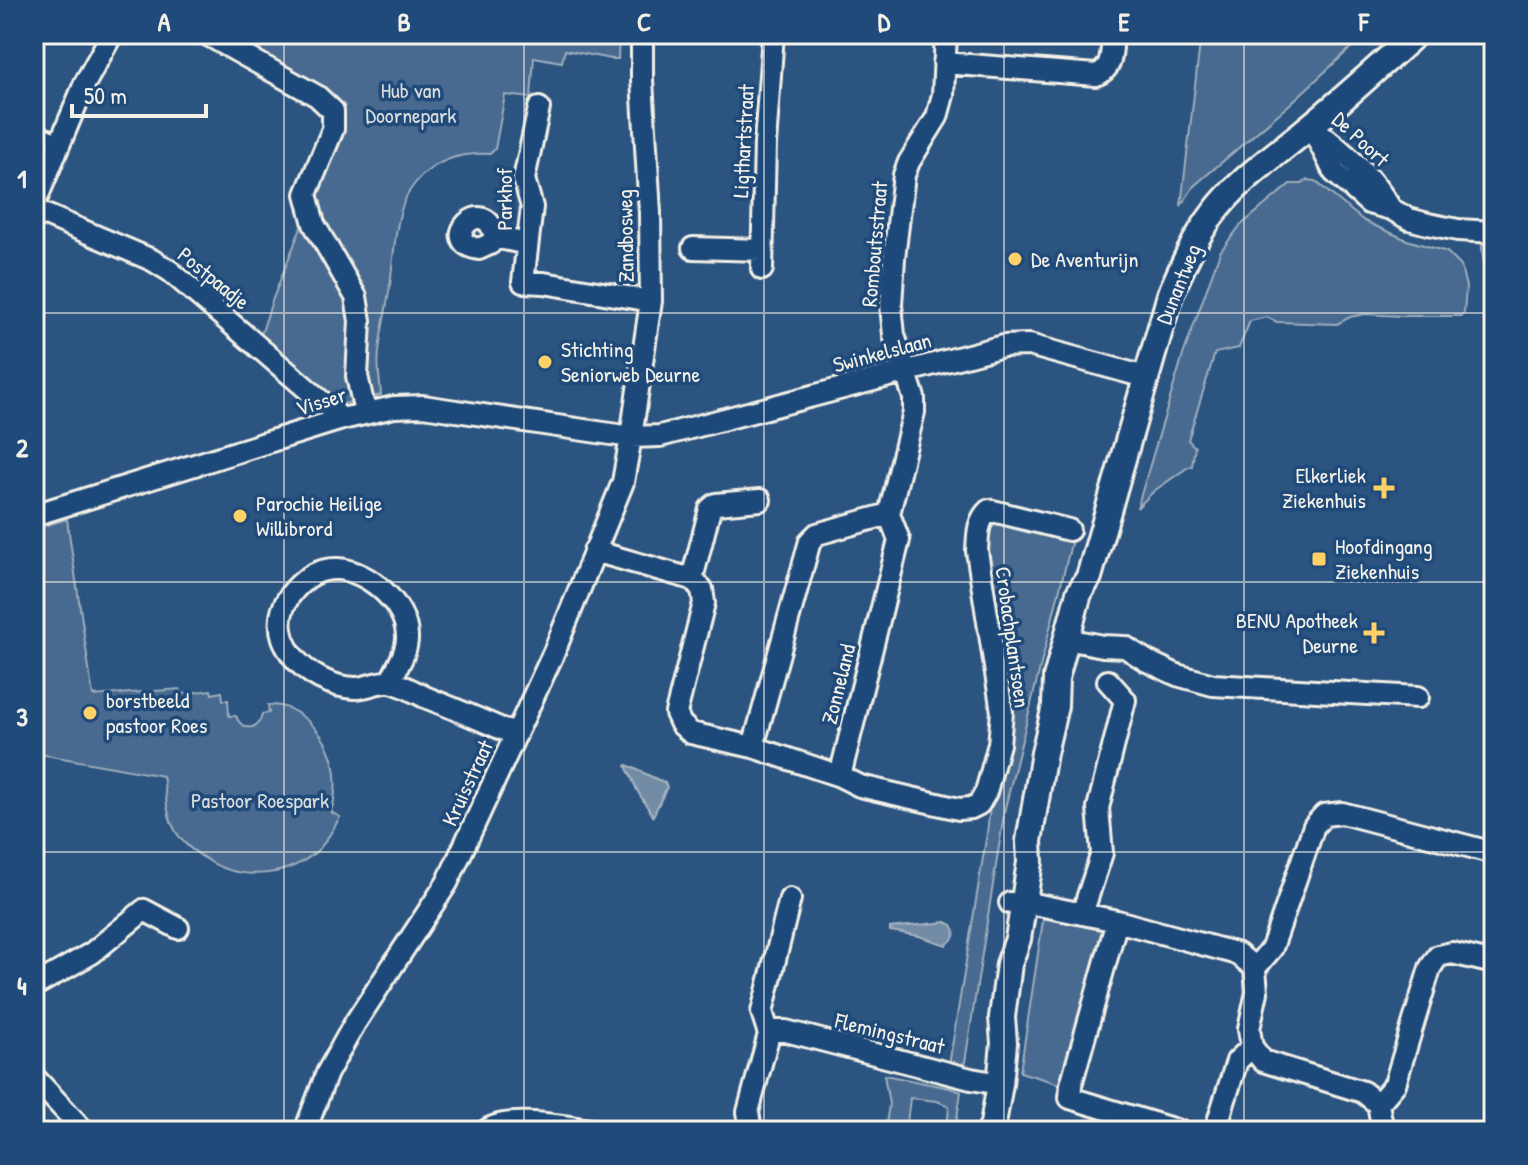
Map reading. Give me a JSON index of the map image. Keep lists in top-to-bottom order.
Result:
{
  "streets": {
    "street": [
      "De Poort",
      "Ligthartstraat",
      "Parkhof",
      "Zandbosweg",
      "Romboutsstraat",
      "Postpaadje",
      "Dunantweg",
      "Swinkelslaan",
      "Visser",
      "Crobachplantsoen",
      "Zonneland",
      "Kruisstraat",
      "Flemingstraat"
    ]
  },
  "crossings": [
    ["De Poort", "Dunantweg"],
    ["Parkhof", "Zandbosweg"],
    ["Zandbosweg", "Swinkelslaan"],
    ["Zandbosweg", "Visser"],
    ["Zandbosweg", "Kruisstraat"],
    ["Romboutsstraat", "Swinkelslaan"],
    ["Romboutsstraat", "Zonneland"],
    ["Postpaadje", "Visser"],
    ["Dunantweg", "Swinkelslaan"],
    ["Dunantweg", "Flemingstraat"],
    ["Swinkelslaan", "Visser"],
    ["Swinkelslaan", "Zonneland"],
    ["Swinkelslaan", "Kruisstraat"],
    ["Visser", "Kruisstraat"],
    ["Crobachplantsoen", "Zonneland"]
  ],
  "parks": ["Hub van Doornepark", "Pastoor Roespark"],
  "places": {
    "other": [
      "De Aventurijn",
      "Stichting Seniorweb Deurne",
      "Parochie Heilige Willibrord",
      "borstbeeld pastoor Roes"
    ],
    "health": ["Elkerliek Ziekenhuis", "BENU Apotheek Deurne"],
    "transit": ["Hoofdingang Ziekenhuis"]
  },
  "scale_bar": "50 m",
  "grid": {
    "columns": [
      "A",
      "B",
      "C",
      "D",
      "E",
      "F"
    ],
    "rows": [
      "1",
      "2",
      "3",
      "4"
    ]
  }
}
